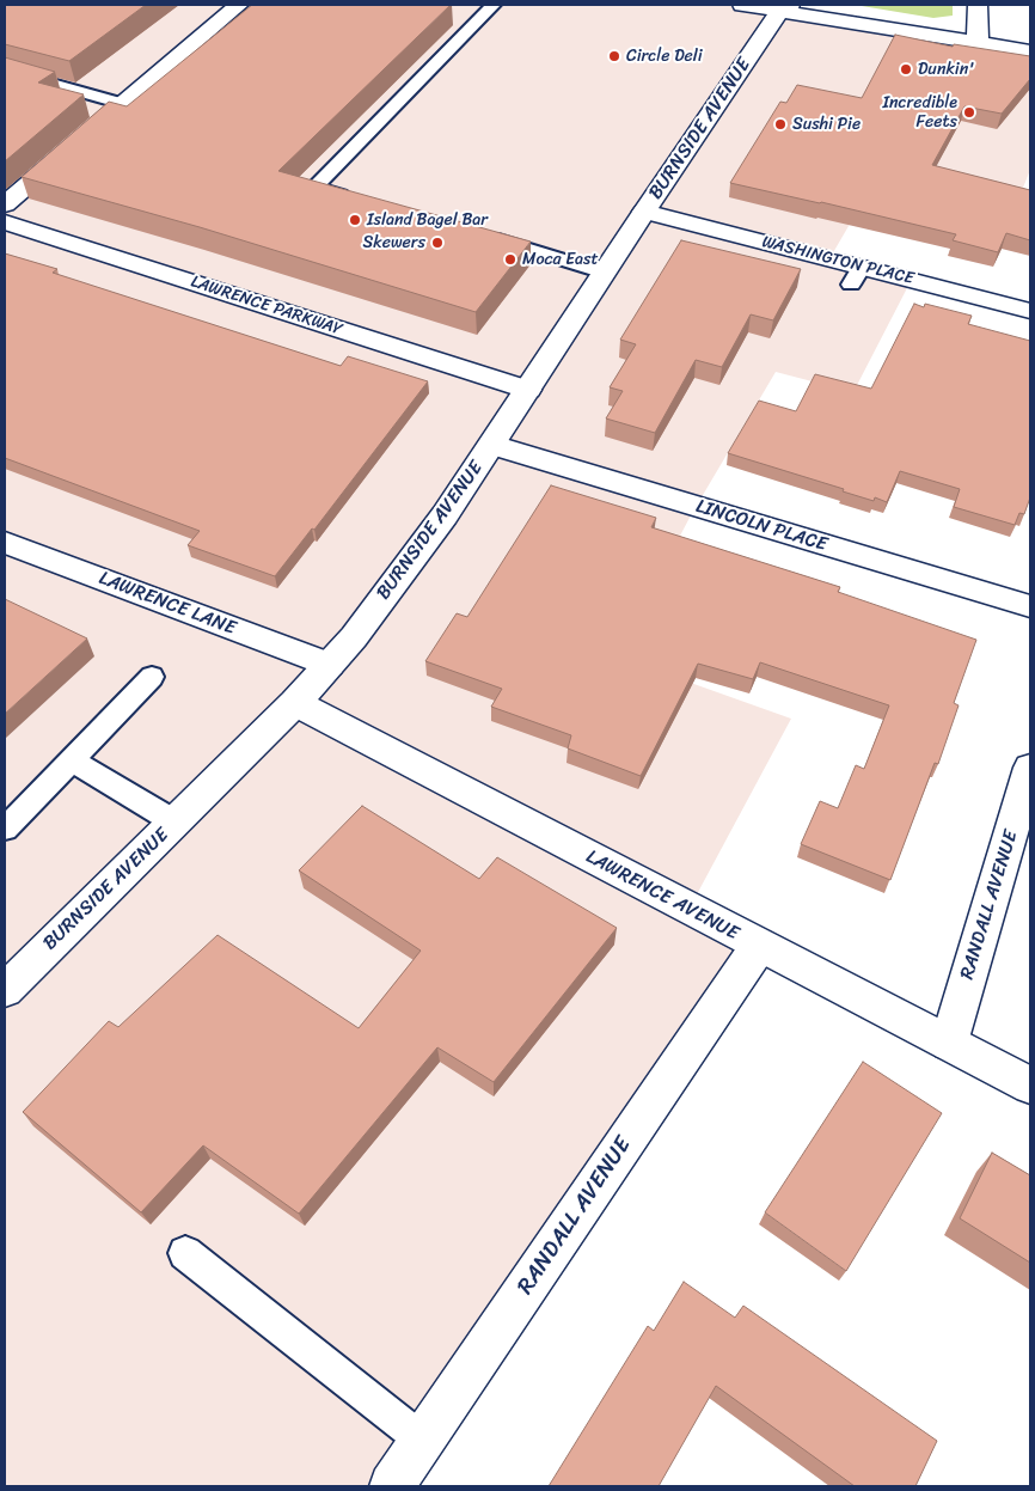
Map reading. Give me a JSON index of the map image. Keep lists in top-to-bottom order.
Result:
{
  "streets": {
    "street": [
      "BURNSIDE AVENUE",
      "WASHINGTON PLACE",
      "LAWRENCE PARKWAY",
      "LINCOLN PLACE",
      "LAWRENCE LANE",
      "LAWRENCE AVENUE",
      "RANDALL AVENUE"
    ]
  },
  "crossings": [
    ["BURNSIDE AVENUE", "WASHINGTON PLACE"],
    ["BURNSIDE AVENUE", "LAWRENCE PARKWAY"],
    ["BURNSIDE AVENUE", "LINCOLN PLACE"],
    ["BURNSIDE AVENUE", "LAWRENCE LANE"],
    ["BURNSIDE AVENUE", "LAWRENCE AVENUE"],
    ["LAWRENCE AVENUE", "RANDALL AVENUE"]
  ],
  "places": [
    "Circle Deli",
    "Dunkin'",
    "Incredible Feets",
    "Sushi Pie",
    "Island Bagel Bar",
    "Skewers",
    "Moca East"
  ]
}
